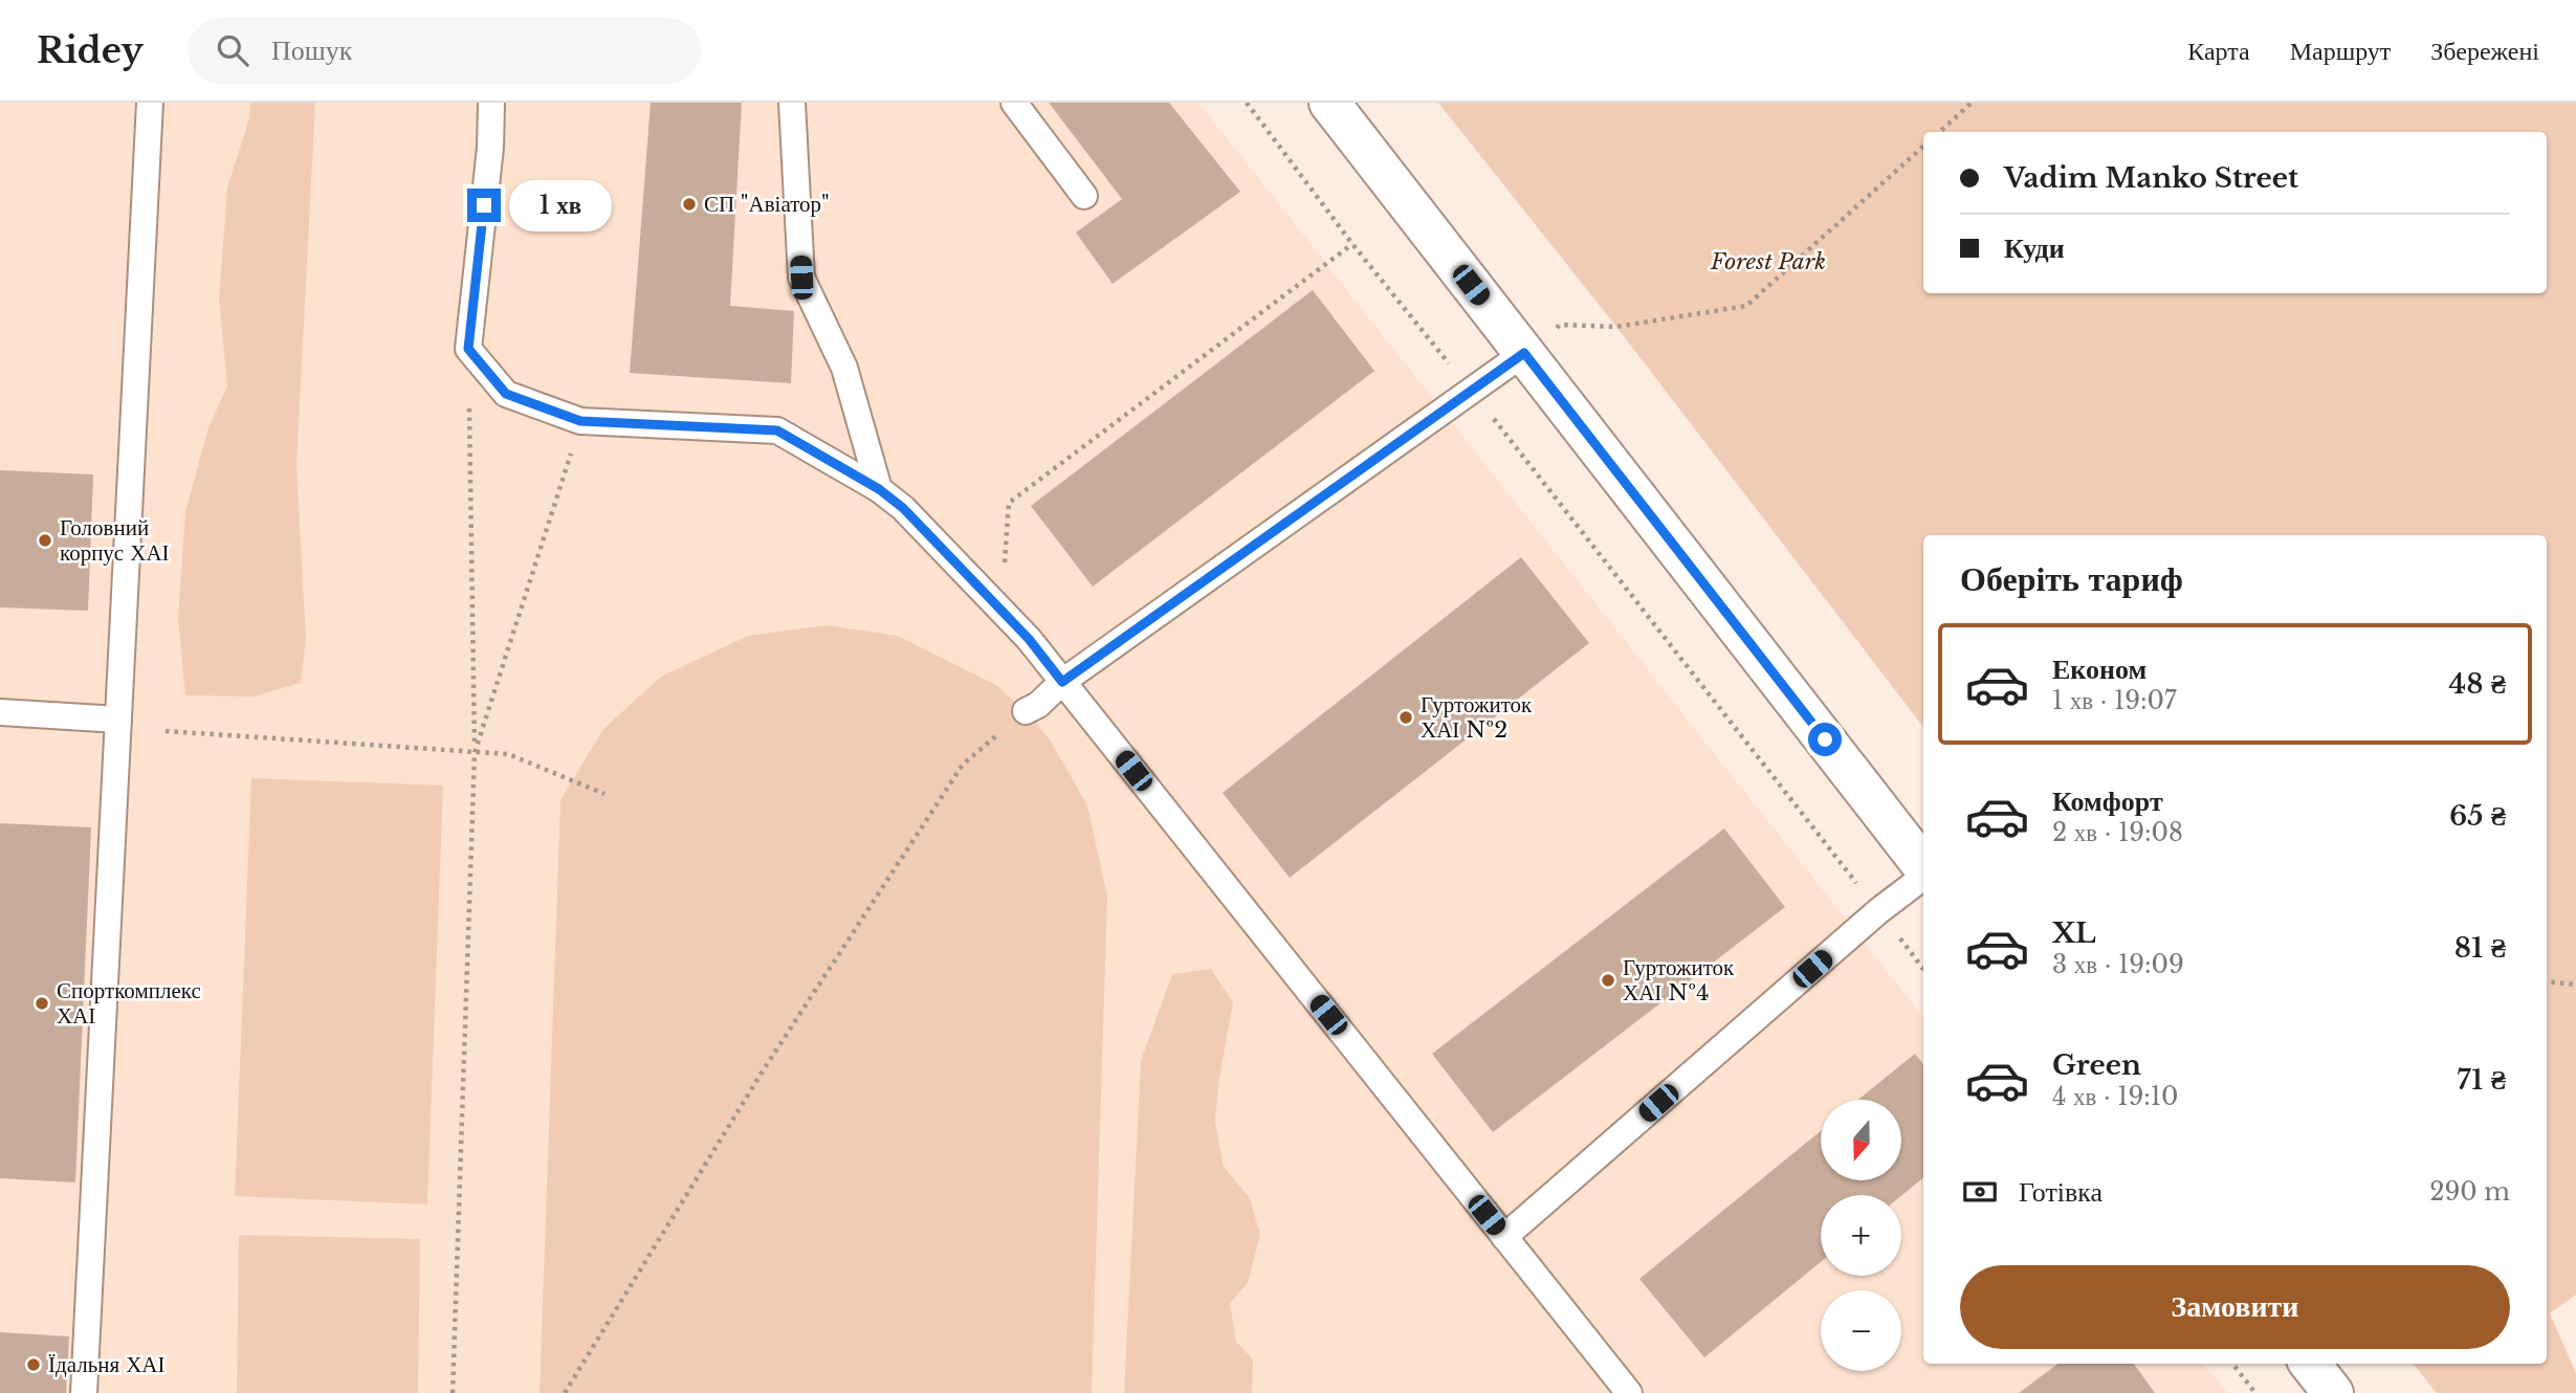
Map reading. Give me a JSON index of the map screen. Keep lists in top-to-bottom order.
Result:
{
  "parks": ["Forest Park"],
  "places": [
    "СП \"Авіатор\"",
    "Головний корпус ХАІ",
    "Гуртожиток ХАІ №2",
    "Гуртожиток ХАІ №4",
    "Спорткомплекс ХАІ",
    "Їдальня ХАІ"
  ],
  "north": "bottom",
  "page": {
    "header": "Ridey",
    "search": "Пошук",
    "nav": ["Карта", "Маршрут", "Збережені"],
    "banner": ["Vadim Manko Street", "Куди"],
    "bubble": "1 хв",
    "heading": "Оберіть тариф",
    "list": [
      {
        "name": "Економ",
        "note": "1 хв · 19:07",
        "value": "48 ₴"
      },
      {
        "name": "Комфорт",
        "note": "2 хв · 19:08",
        "value": "65 ₴"
      },
      {
        "name": "XL",
        "note": "3 хв · 19:09",
        "value": "81 ₴"
      },
      {
        "name": "Green",
        "note": "4 хв · 19:10",
        "value": "71 ₴"
      }
    ],
    "map_buttons": ["+", "−"],
    "pay": ["Готівка", "290 m"],
    "buttons": "Замовити"
  }
}
